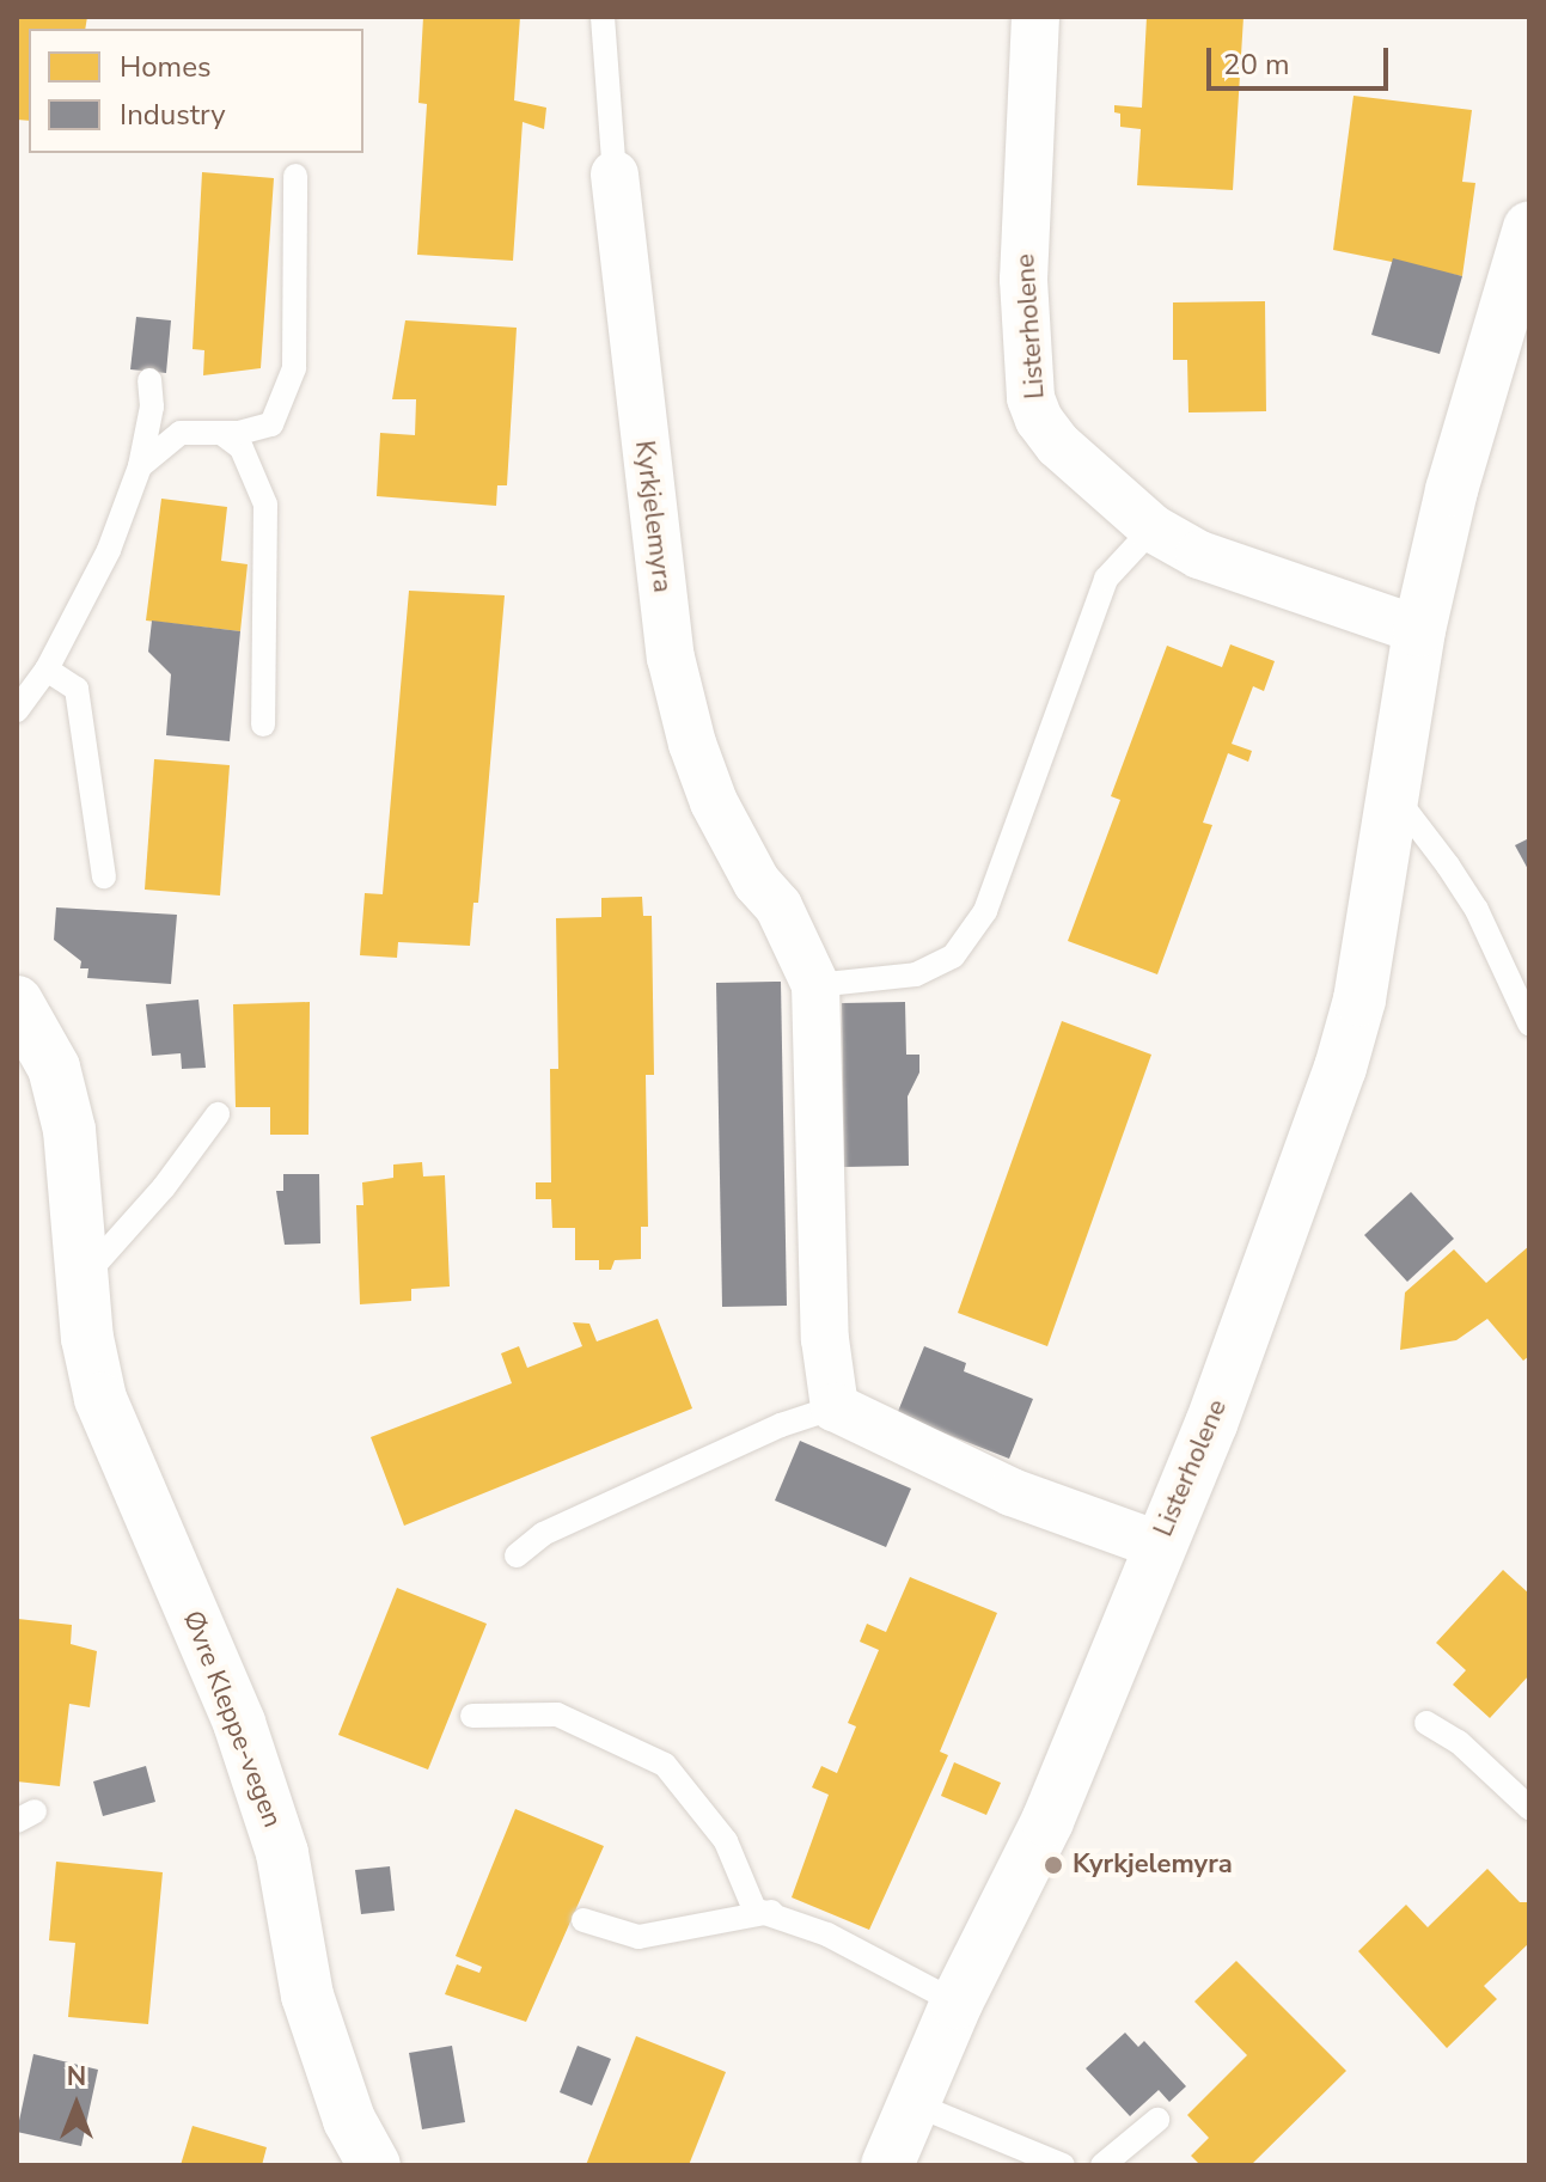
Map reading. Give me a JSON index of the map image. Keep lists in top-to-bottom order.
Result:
{
  "streets": {
    "street": ["Listerholene", "Kyrkjelemyra", "Øvre Kleppe-vegen"]
  },
  "places": ["Kyrkjelemyra"],
  "legend": ["Homes", "Industry"],
  "scale_bar": "20 m",
  "north": "top"
}
